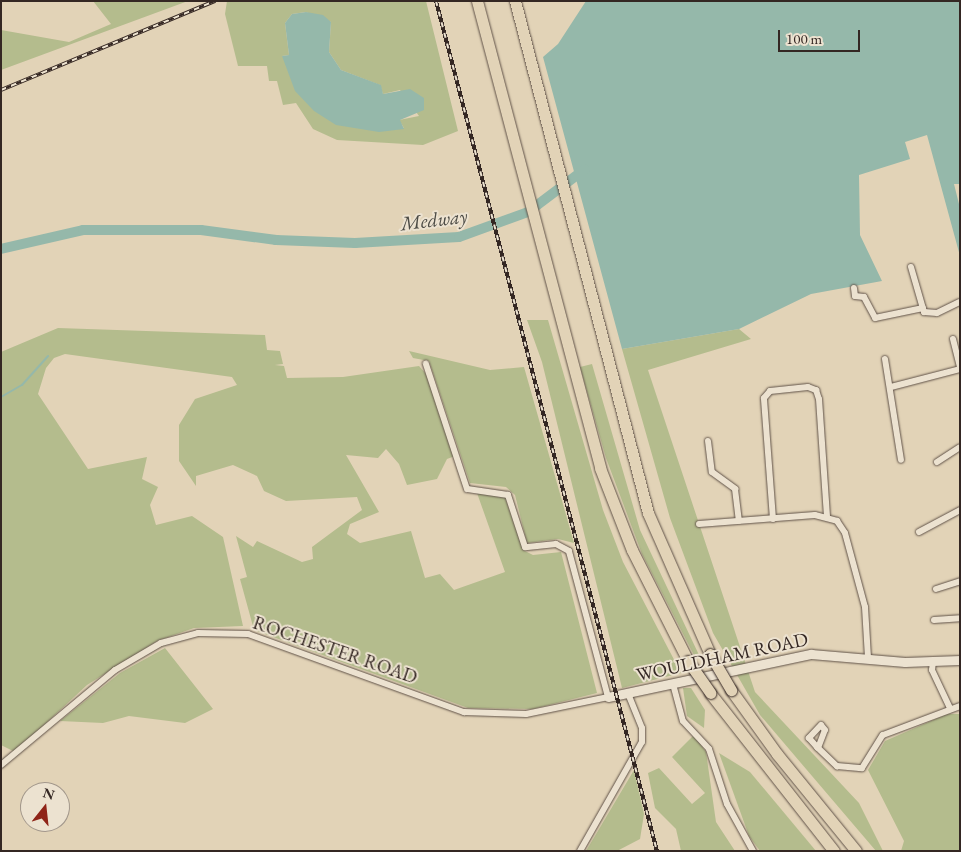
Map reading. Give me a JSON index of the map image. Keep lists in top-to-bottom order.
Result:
{
  "streets": {
    "street": ["ROCHESTER ROAD", "WOULDHAM ROAD"]
  },
  "crossings": [
    ["ROCHESTER ROAD", "WOULDHAM ROAD"]
  ],
  "water": ["Medway"],
  "scale_bar": "100 m",
  "north": "top"
}
